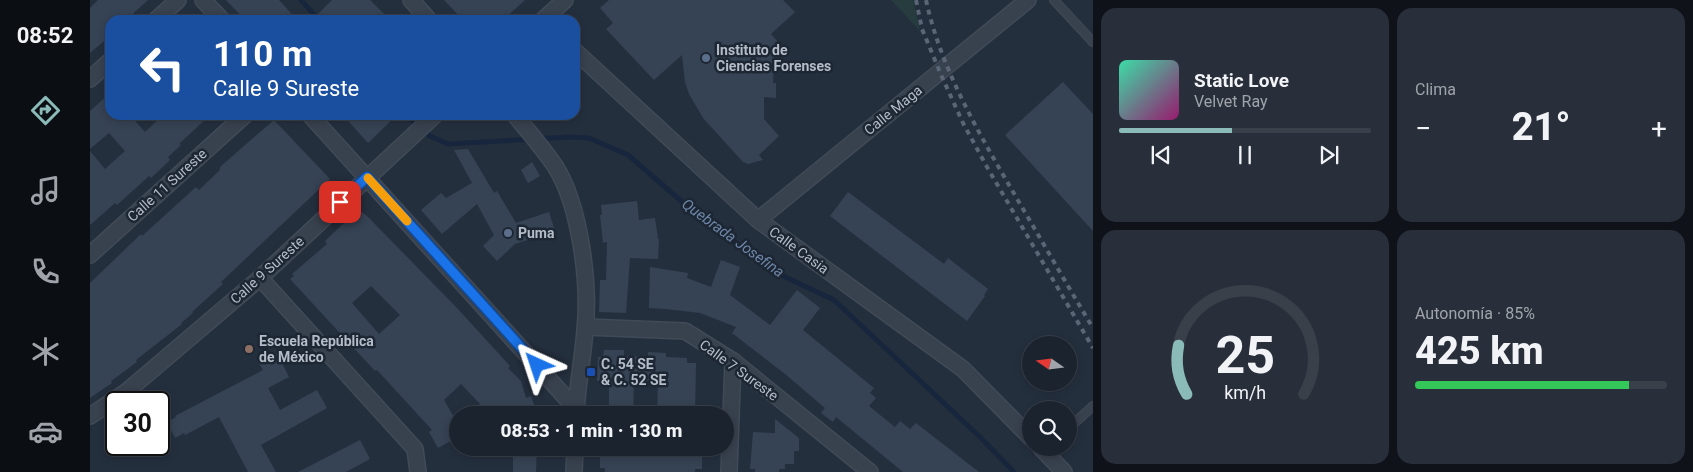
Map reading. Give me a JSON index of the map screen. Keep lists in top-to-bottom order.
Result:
{
  "streets": {
    "street": [
      "Calle Maga",
      "Calle 11 Sureste",
      "Calle Casia",
      "Calle 9 Sureste",
      "Calle 7 Sureste"
    ]
  },
  "crossings": [
    ["Calle Maga", "Calle Casia"]
  ],
  "water": ["Quebrada Josefina"],
  "places": {
    "other": ["Instituto de Ciencias Forenses", "Puma", "Escuela República de México"],
    "transit": ["C. 54 SE & C. 52 SE"]
  },
  "north": "left",
  "page": {
    "tabs": "08:52",
    "tile": [
      "Clima",
      ["Autonomía · 85%", "425 km"]
    ],
    "turn": ["110 m", "Calle 9 Sureste"],
    "song": ["Static Love", "Velvet Ray"],
    "heat": ["−", "21°", "+"],
    "limit": "30",
    "trip": "08:53 · 1 min · 130 m",
    "gauge": ["25", "km/h"]
  }
}
